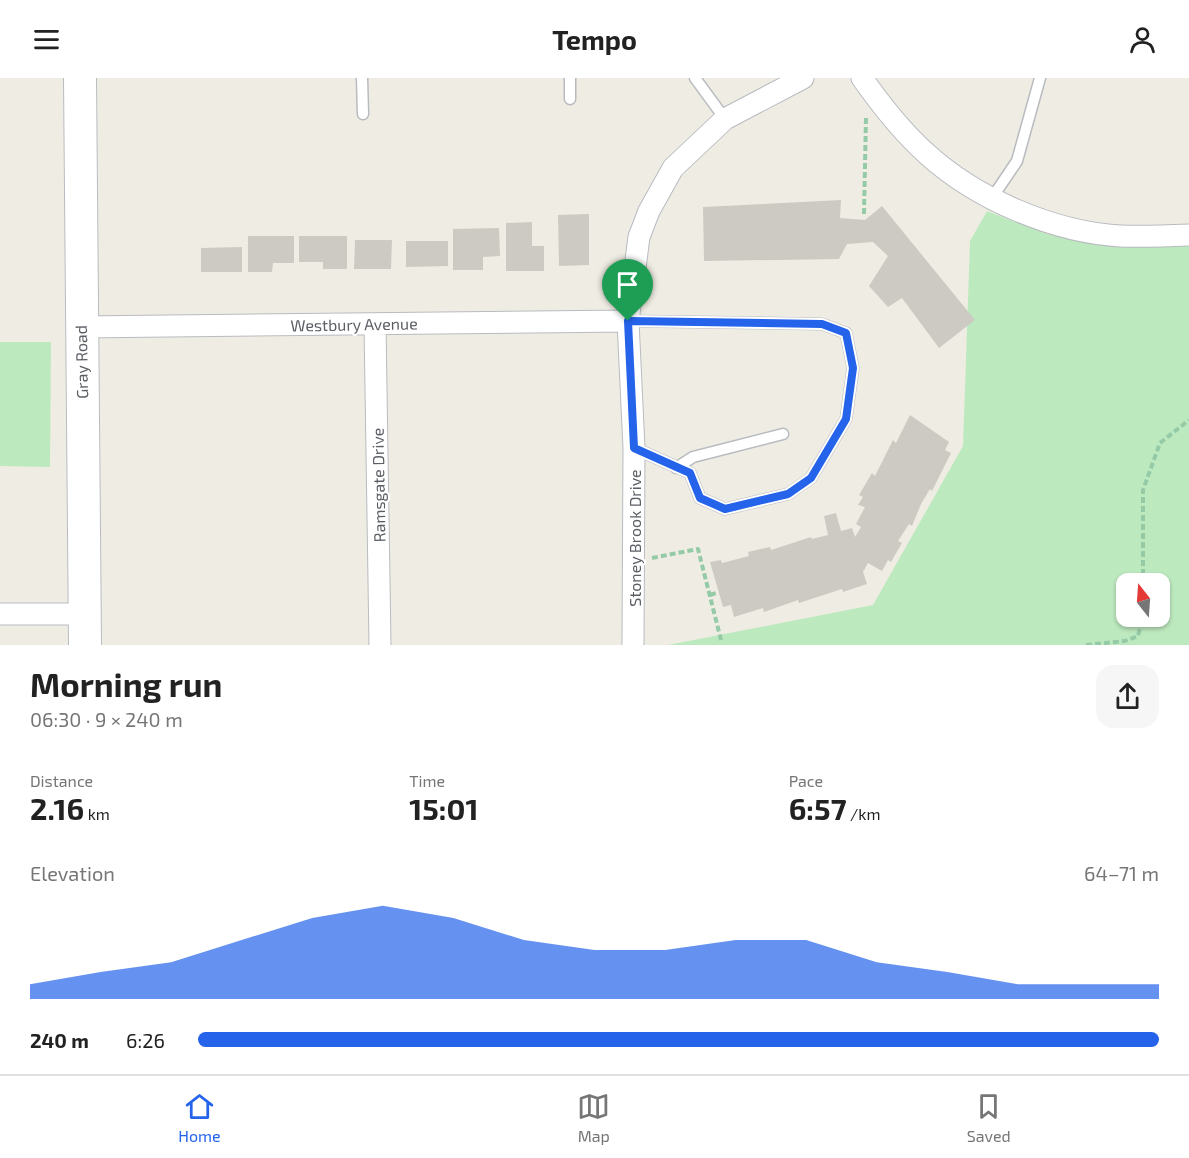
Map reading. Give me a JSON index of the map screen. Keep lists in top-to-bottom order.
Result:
{
  "streets": {
    "main road": ["Gray Road"],
    "street": ["Westbury Avenue", "Ramsgate Drive", "Stoney Brook Drive"]
  },
  "crossings": [
    ["Westbury Avenue", "Gray Road"],
    ["Westbury Avenue", "Ramsgate Drive"],
    ["Westbury Avenue", "Stoney Brook Drive"]
  ],
  "north": "top",
  "page": {
    "header": "Tempo",
    "heading": ["Morning run", "06:30 · 9 × 240 m"],
    "stats": [
      ["Distance", "2.16 km"],
      ["Time", "15:01"],
      ["Pace", "6:57 /km"]
    ],
    "chart": ["Elevation", "64–71 m"],
    "list": [
      {
        "name": "240 m",
        "note": "6:26"
      }
    ],
    "tabs": ["Home", "Map", "Saved"]
  }
}
